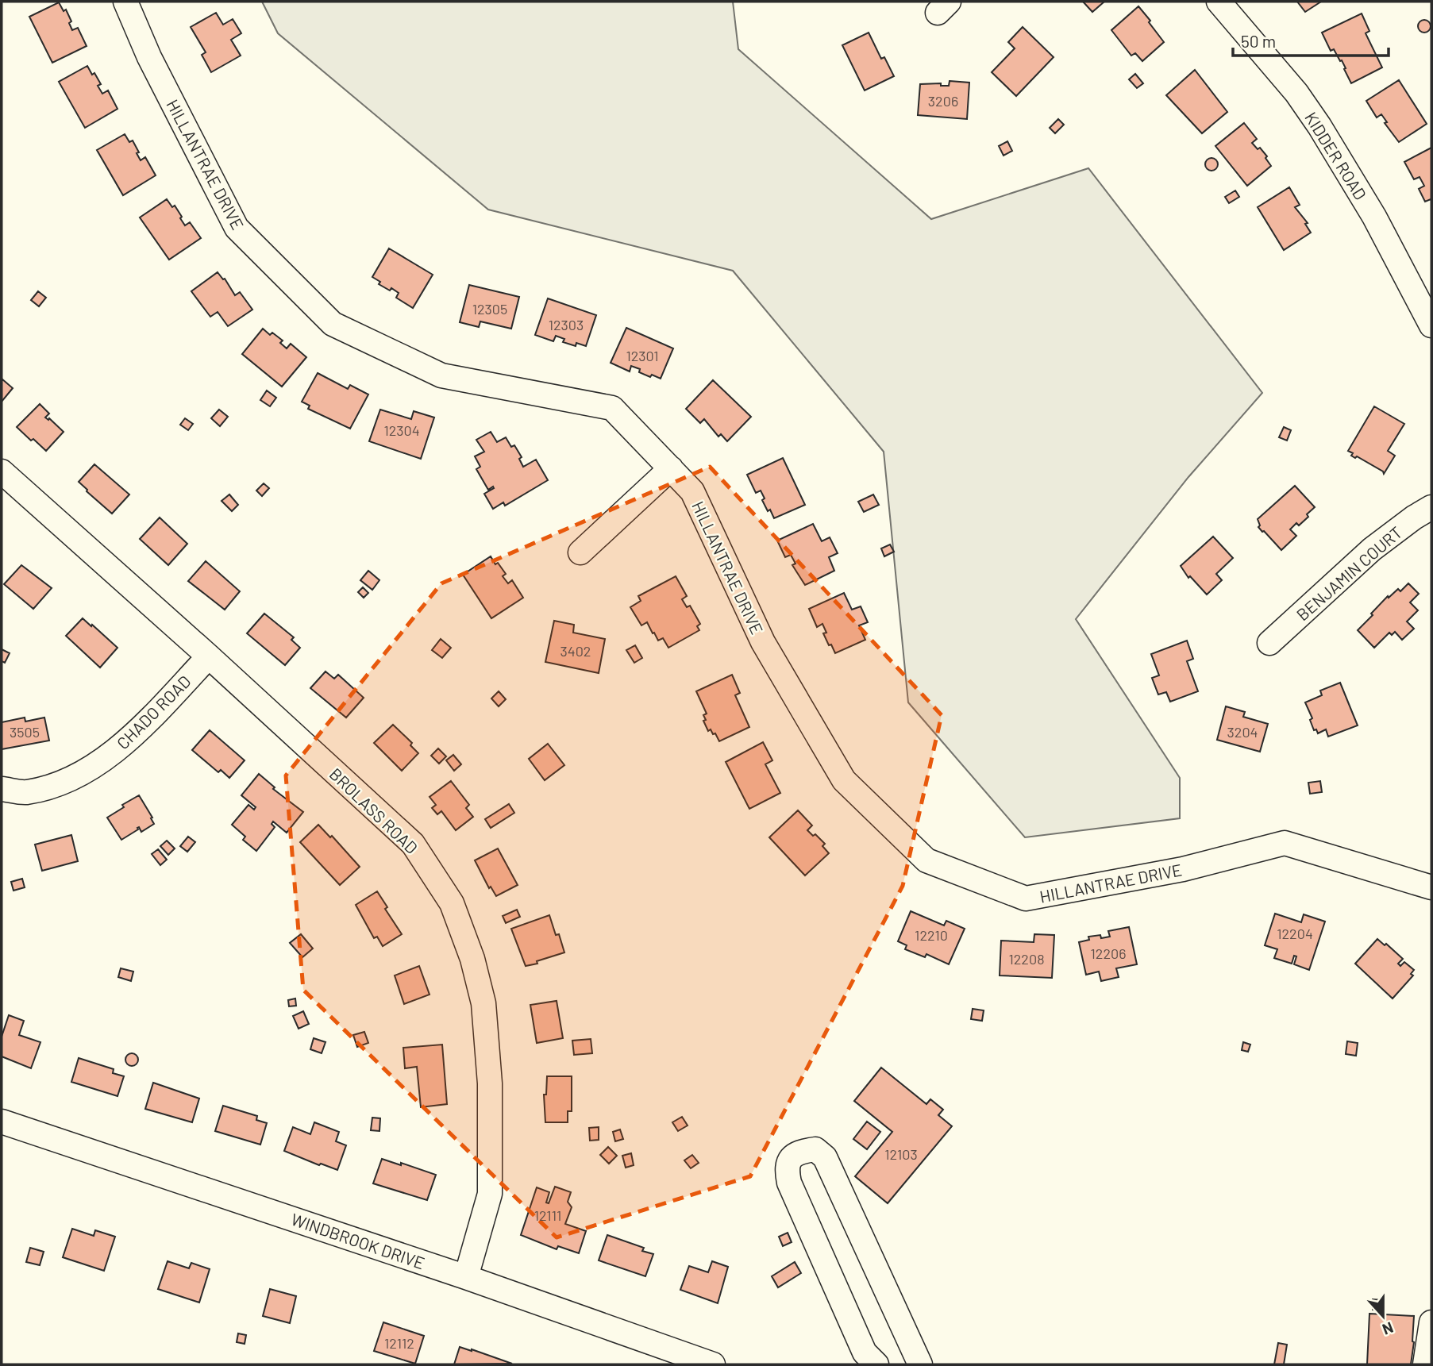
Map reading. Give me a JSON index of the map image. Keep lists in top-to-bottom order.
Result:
{
  "streets": {
    "street": [
      "KIDDER ROAD",
      "HILLANTRAE DRIVE",
      "BENJAMIN COURT",
      "CHADO ROAD",
      "BROLASS ROAD",
      "WINDBROOK DRIVE"
    ]
  },
  "crossings": [
    ["CHADO ROAD", "BROLASS ROAD"],
    ["BROLASS ROAD", "WINDBROOK DRIVE"]
  ],
  "house_numbers": [
    "3206",
    "12305",
    "12303",
    "12301",
    "12304",
    "3402",
    "3505",
    "3204",
    "12204",
    "12210",
    "12206",
    "12208",
    "12103",
    "12111",
    "12112"
  ],
  "scale_bar": "50 m",
  "north": "bottom"
}
